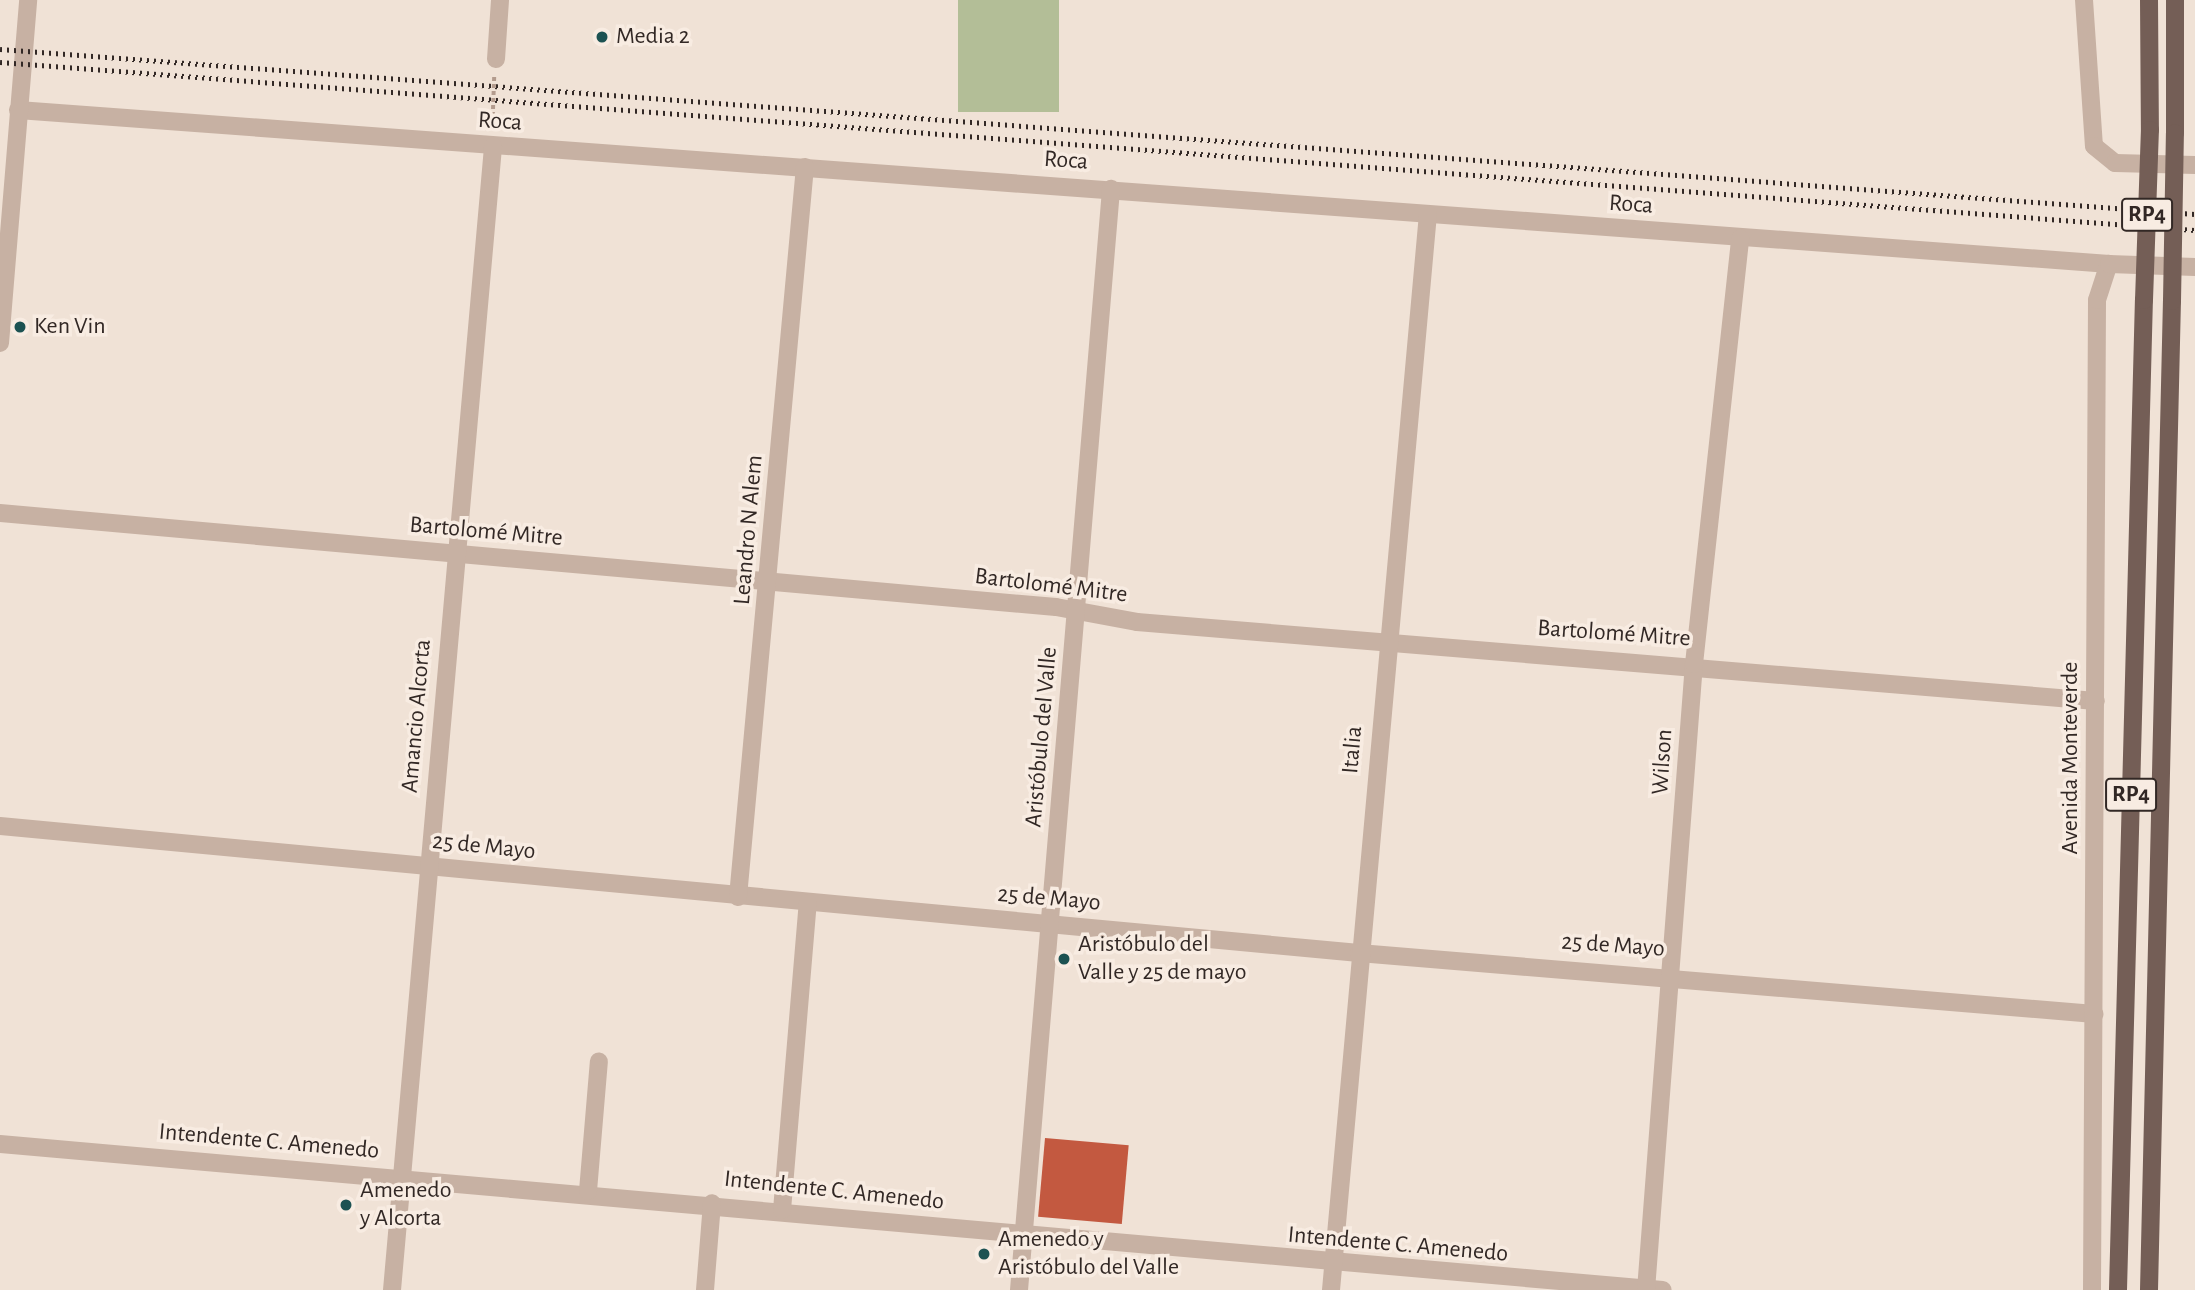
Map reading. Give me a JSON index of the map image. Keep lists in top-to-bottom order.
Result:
{
  "streets": {
    "main road": ["RP4"],
    "street": [
      "Roca",
      "Leandro N Alem",
      "Bartolomé Mitre",
      "Amancio Alcorta",
      "Aristóbulo del Valle",
      "Italia",
      "Avenida Monteverde",
      "Wilson",
      "25 de Mayo",
      "Intendente C. Amenedo"
    ]
  },
  "crossings": [
    ["Roca", "Leandro N Alem"],
    ["Roca", "Amancio Alcorta"],
    ["Roca", "Aristóbulo del Valle"],
    ["Roca", "Italia"],
    ["Roca", "Avenida Monteverde"],
    ["Roca", "Wilson"],
    ["Leandro N Alem", "Bartolomé Mitre"],
    ["Leandro N Alem", "25 de Mayo"],
    ["Bartolomé Mitre", "Amancio Alcorta"],
    ["Bartolomé Mitre", "Aristóbulo del Valle"],
    ["Bartolomé Mitre", "Italia"],
    ["Bartolomé Mitre", "Avenida Monteverde"],
    ["Bartolomé Mitre", "Wilson"],
    ["Amancio Alcorta", "25 de Mayo"],
    ["Amancio Alcorta", "Intendente C. Amenedo"],
    ["Aristóbulo del Valle", "25 de Mayo"],
    ["Aristóbulo del Valle", "Intendente C. Amenedo"],
    ["Italia", "25 de Mayo"],
    ["Italia", "Intendente C. Amenedo"],
    ["Avenida Monteverde", "25 de Mayo"],
    ["Wilson", "25 de Mayo"],
    ["Wilson", "Intendente C. Amenedo"]
  ],
  "places": [
    "Media 2",
    "Ken Vin",
    "Aristóbulo del Valle y 25 de mayo",
    "Amenedo y Alcorta",
    "Amenedo y Aristóbulo del Valle"
  ]
}
